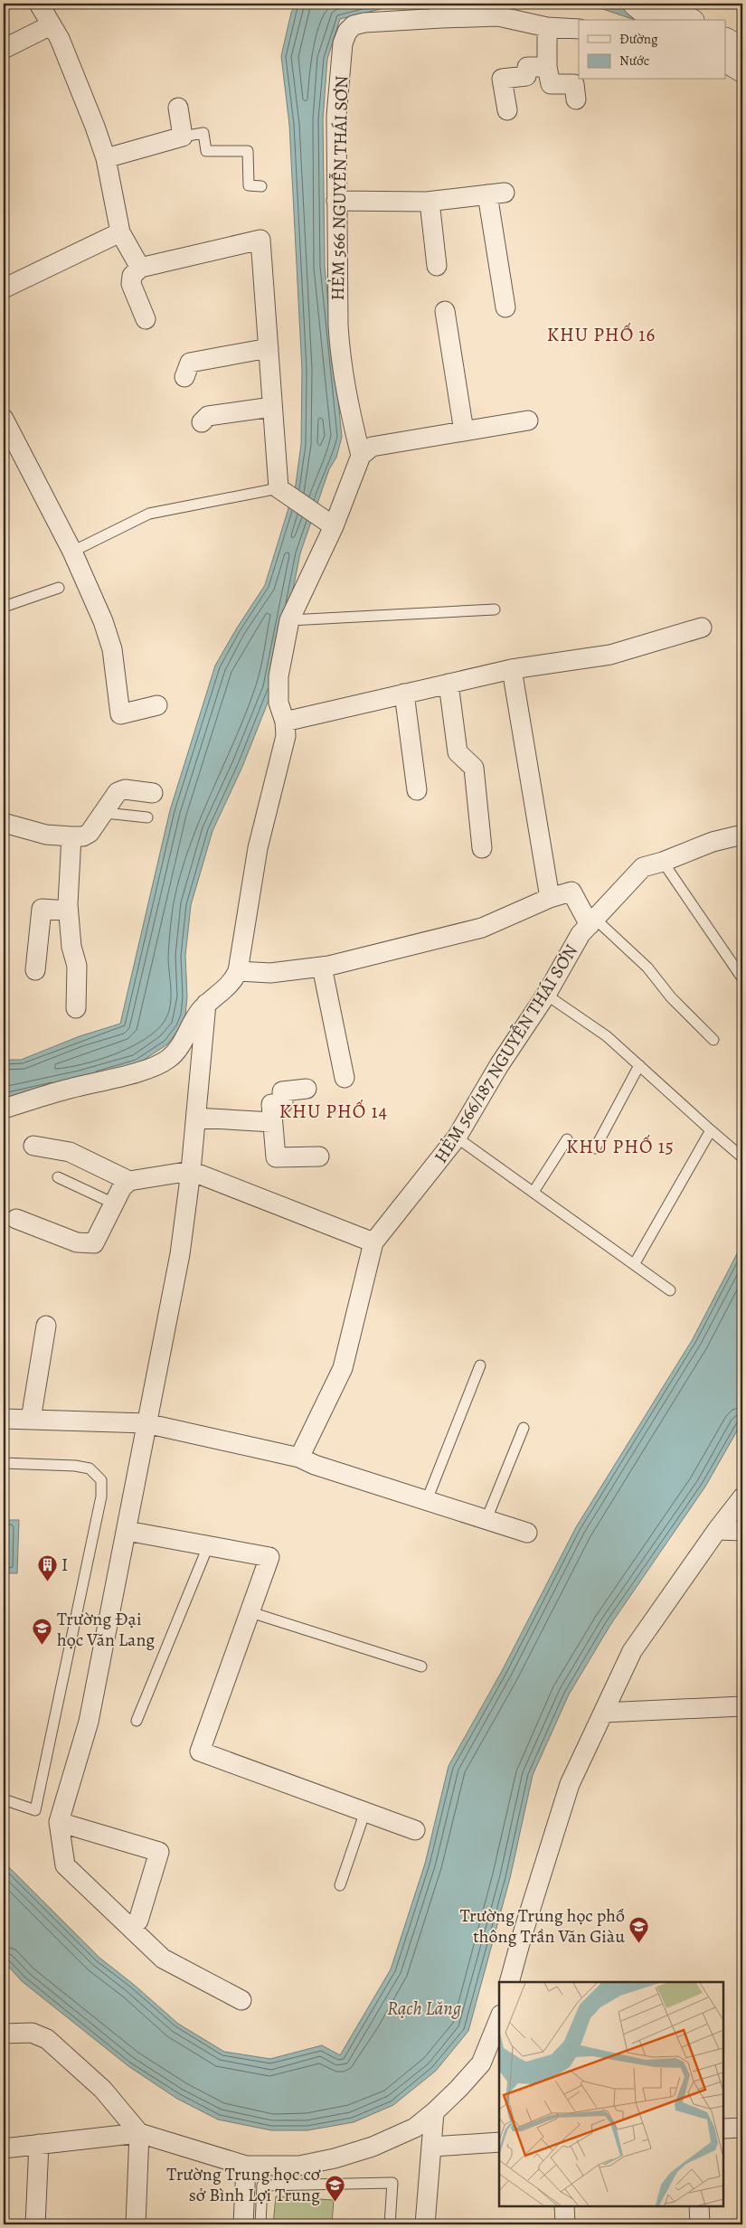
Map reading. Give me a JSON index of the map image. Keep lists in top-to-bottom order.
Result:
{
  "streets": {
    "street": ["HẺM 566 NGUYỄN THÁI SƠN", "HẺM 566/187 NGUYỄN THÁI SƠN"]
  },
  "districts": ["KHU PHỐ 16", "KHU PHỐ 14", "KHU PHỐ 15"],
  "water": ["Rạch Lăng"],
  "places": {
    "building": ["I"],
    "school or university": ["Trường Đại học Văn Lang", "Trường Trung học phổ thông Trần Văn Giàu", "Trường Trung học cơ sở Bình Lợi Trung"]
  },
  "legend": ["Đường", "Nước"]
}
